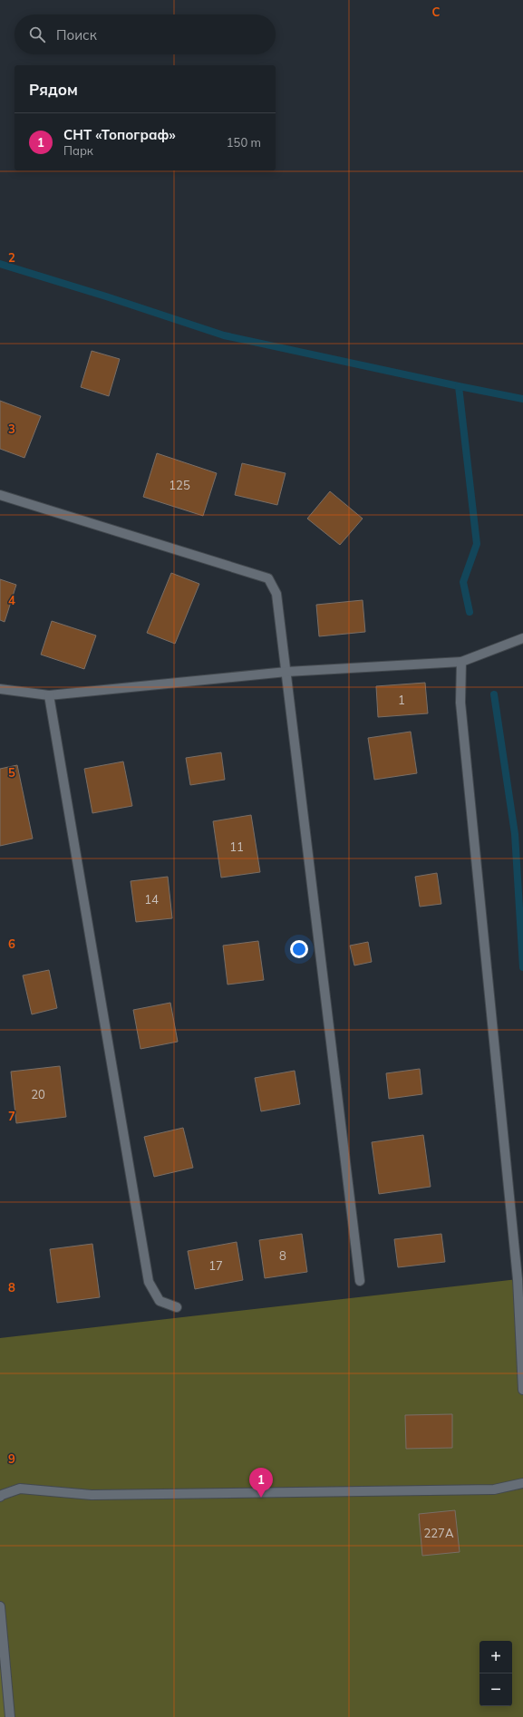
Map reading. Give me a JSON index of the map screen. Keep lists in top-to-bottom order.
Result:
{
  "house_numbers": [
    "125",
    "1",
    "11",
    "14",
    "20",
    "8",
    "17",
    "227А"
  ],
  "page": {
    "search": "Поиск",
    "heading": "Рядом",
    "list": [
      {
        "mark": "1",
        "name": "СНТ «Топограф»",
        "note": "Парк",
        "value": "150 m"
      }
    ],
    "pins": "1",
    "map_buttons": ["+", "−"]
  },
  "grid": {
    "columns": ["C"],
    "rows": [
      "2",
      "3",
      "4",
      "5",
      "6",
      "7",
      "8",
      "9"
    ]
  }
}
